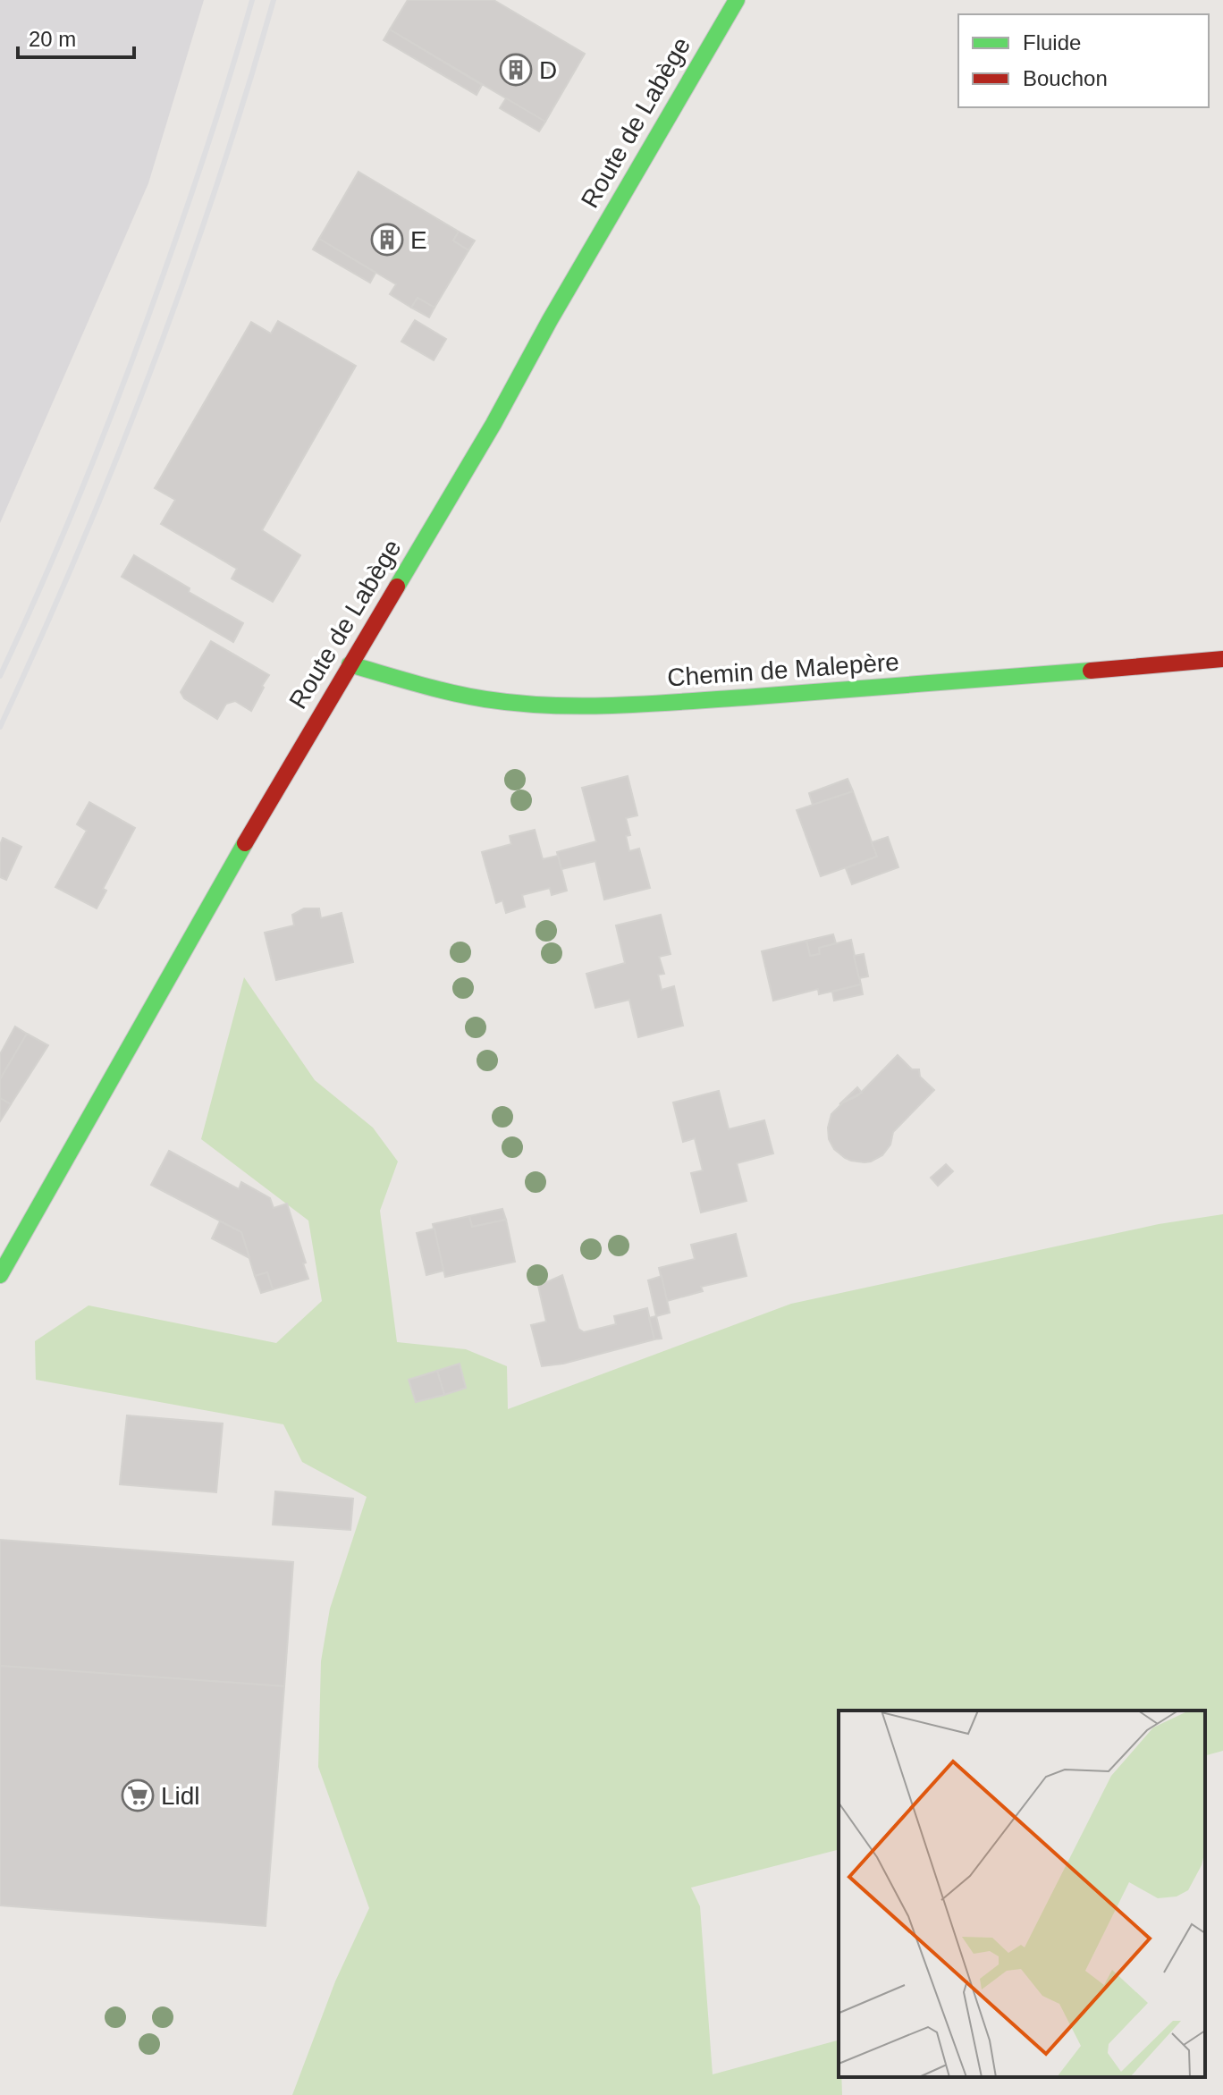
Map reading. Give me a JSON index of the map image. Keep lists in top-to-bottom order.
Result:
{
  "streets": {
    "main road": ["Route de Labège", "Chemin de Malepère"]
  },
  "crossings": [
    ["Route de Labège", "Chemin de Malepère"]
  ],
  "places": {
    "building": ["D", "E"],
    "supermarket": ["Lidl"]
  },
  "legend": ["Fluide", "Bouchon"],
  "scale_bar": "20 m"
}
